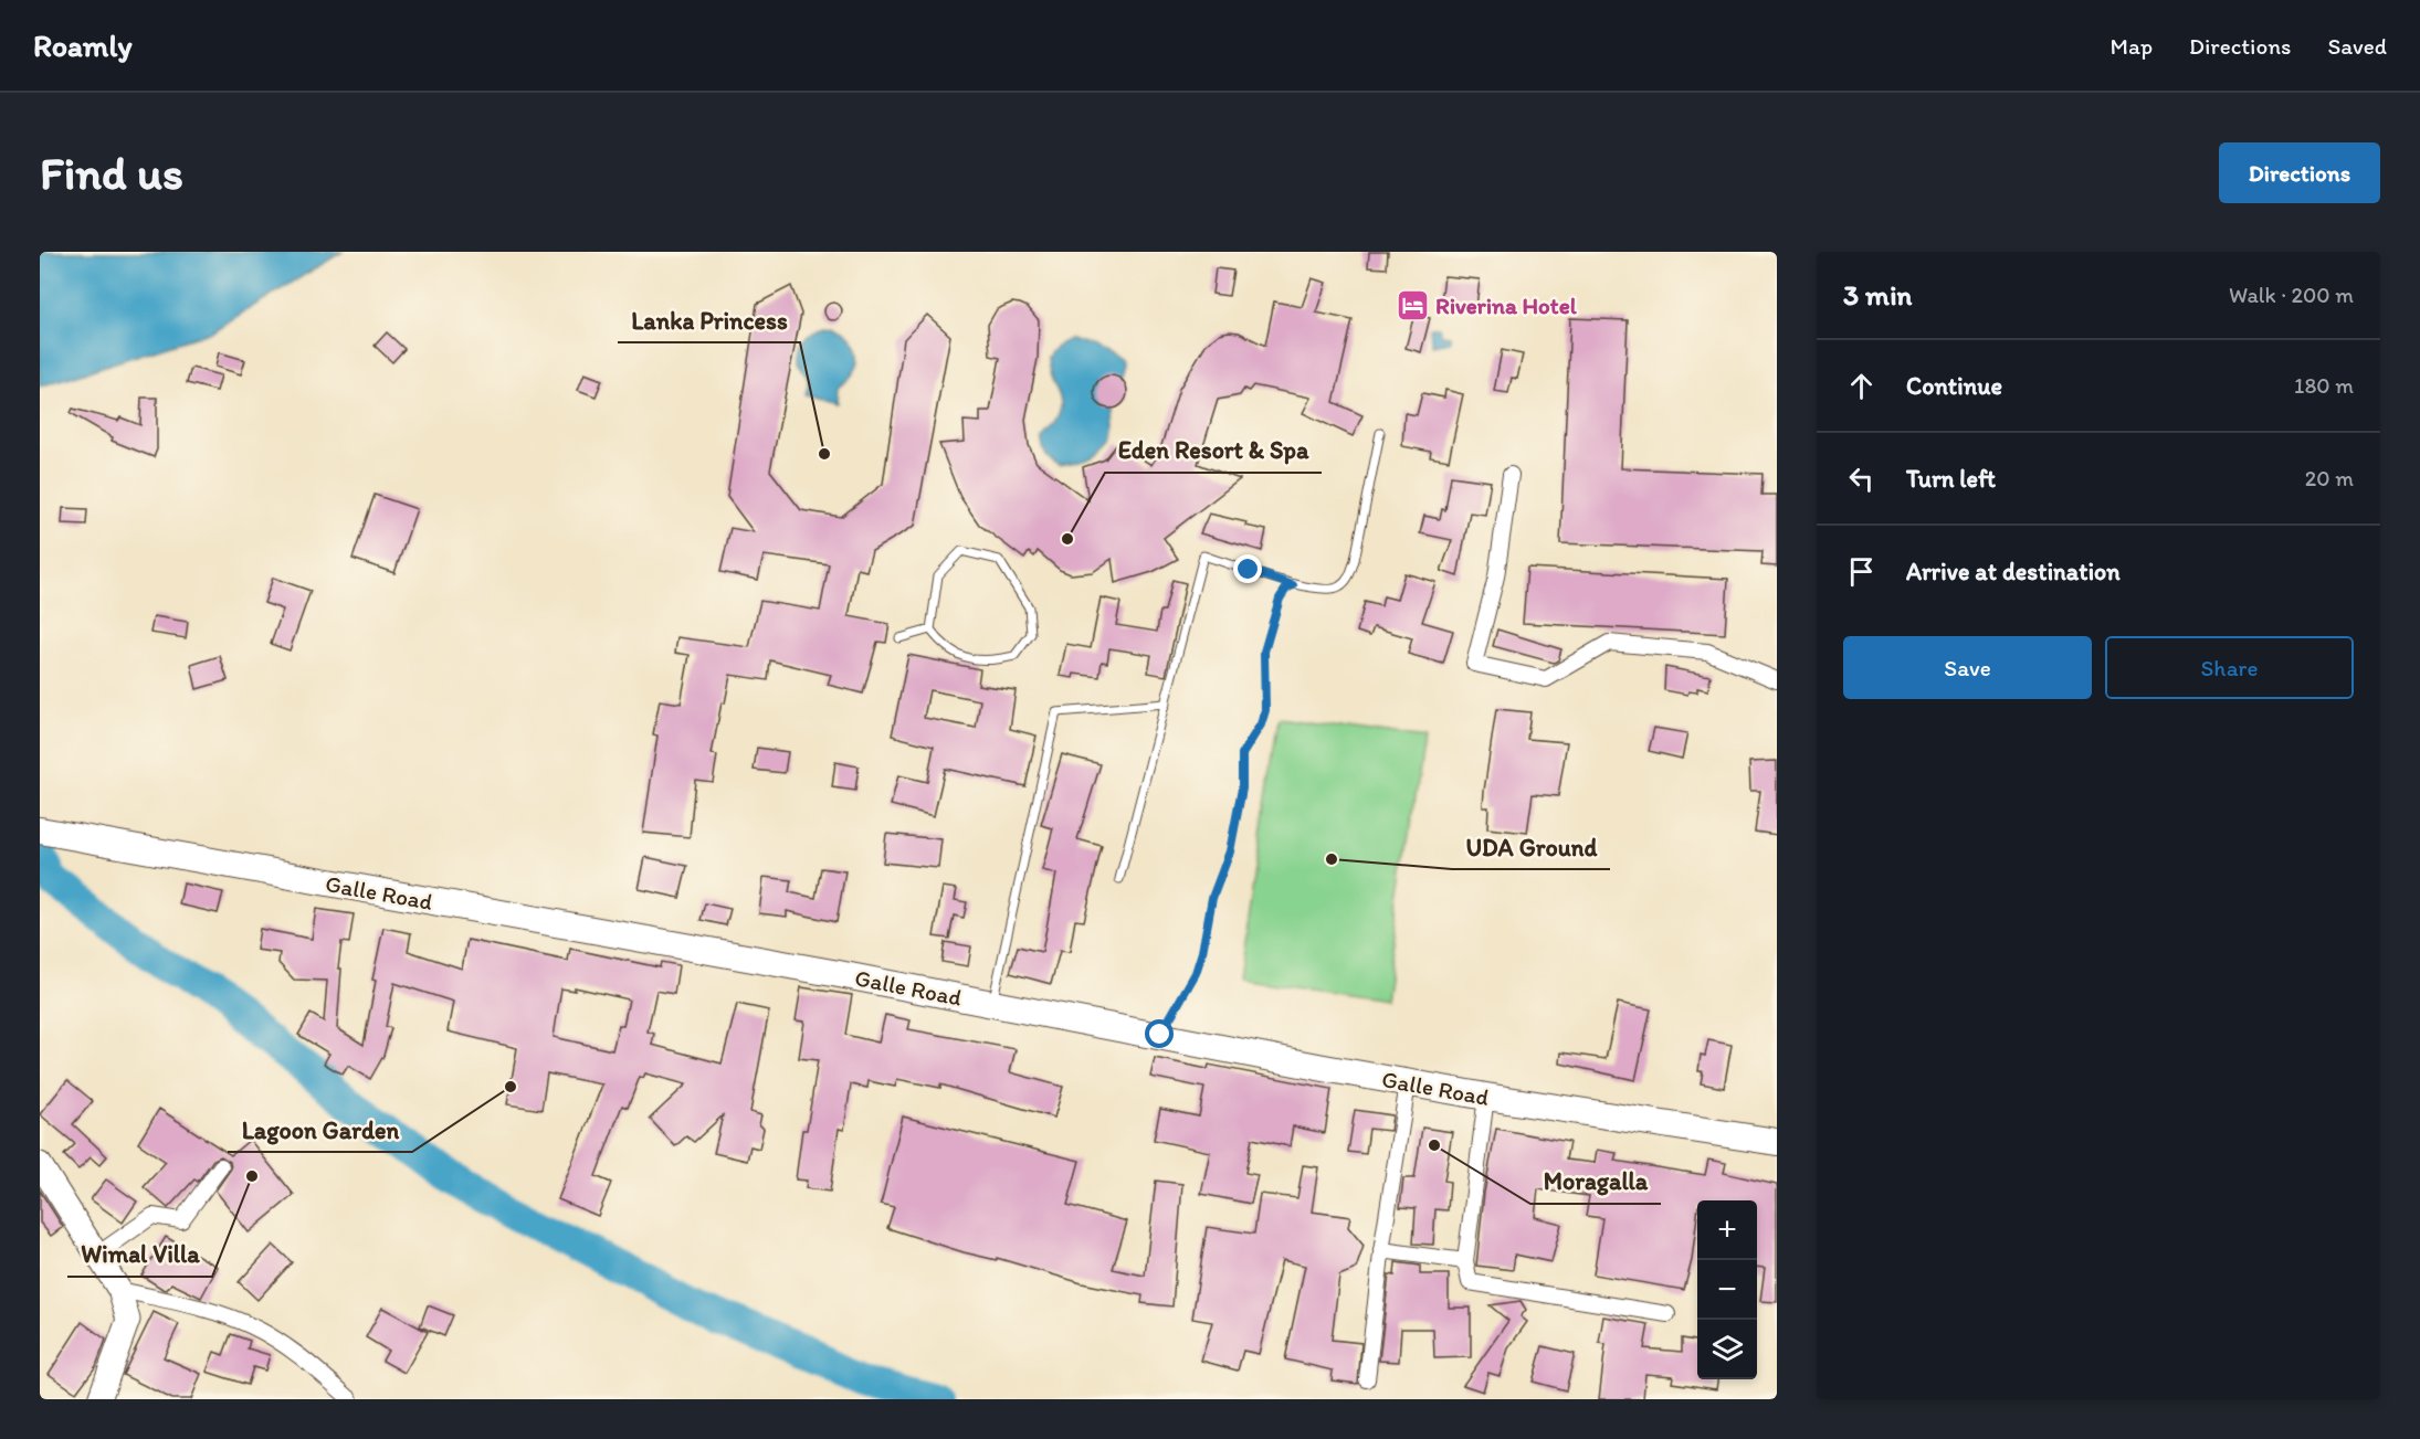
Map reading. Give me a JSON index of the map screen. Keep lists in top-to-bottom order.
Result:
{
  "streets": {
    "highway": ["Galle Road"]
  },
  "places": {
    "hotel": ["Riverina Hotel"],
    "other": [
      "Lanka Princess",
      "Eden Resort & Spa",
      "UDA Ground",
      "Lagoon Garden",
      "Moragalla",
      "Wimal Villa"
    ]
  },
  "page": {
    "header": "Roamly",
    "nav": ["Map", "Directions", "Saved"],
    "buttons": [
      "Directions",
      ["Save", "Share"]
    ],
    "title": "Find us",
    "heading": ["3 min", "Walk · 200 m"],
    "list": [
      ["Continue", "180 m"],
      ["Turn left", "20 m"],
      "Arrive at destination"
    ],
    "map_buttons": ["+", "−"]
  }
}
